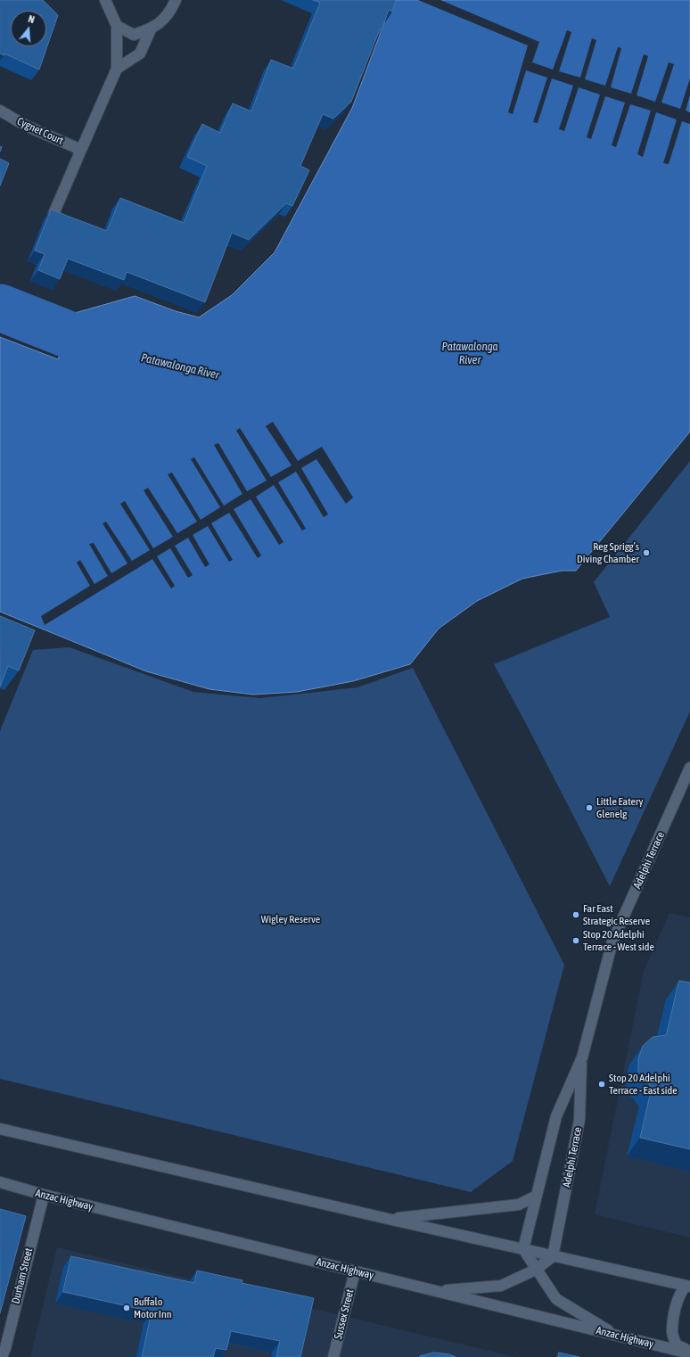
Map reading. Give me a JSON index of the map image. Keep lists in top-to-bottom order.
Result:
{
  "streets": {
    "street": [
      "Cygnet Court",
      "Adelphi Terrace",
      "Anzac Highway",
      "Durham Street",
      "Sussex Street"
    ]
  },
  "crossings": [
    ["Anzac Highway", "Durham Street"],
    ["Anzac Highway", "Sussex Street"]
  ],
  "water": ["Patawalonga River"],
  "parks": ["Wigley Reserve"],
  "places": [
    "Reg Sprigg’s Diving Chamber",
    "Little Eatery Glenelg",
    "Far East Strategic Reserve",
    "Stop 20 Adelphi Terrace - West side",
    "Stop 20 Adelphi Terrace - East side",
    "Buffalo Motor Inn"
  ],
  "north": "top"
}
